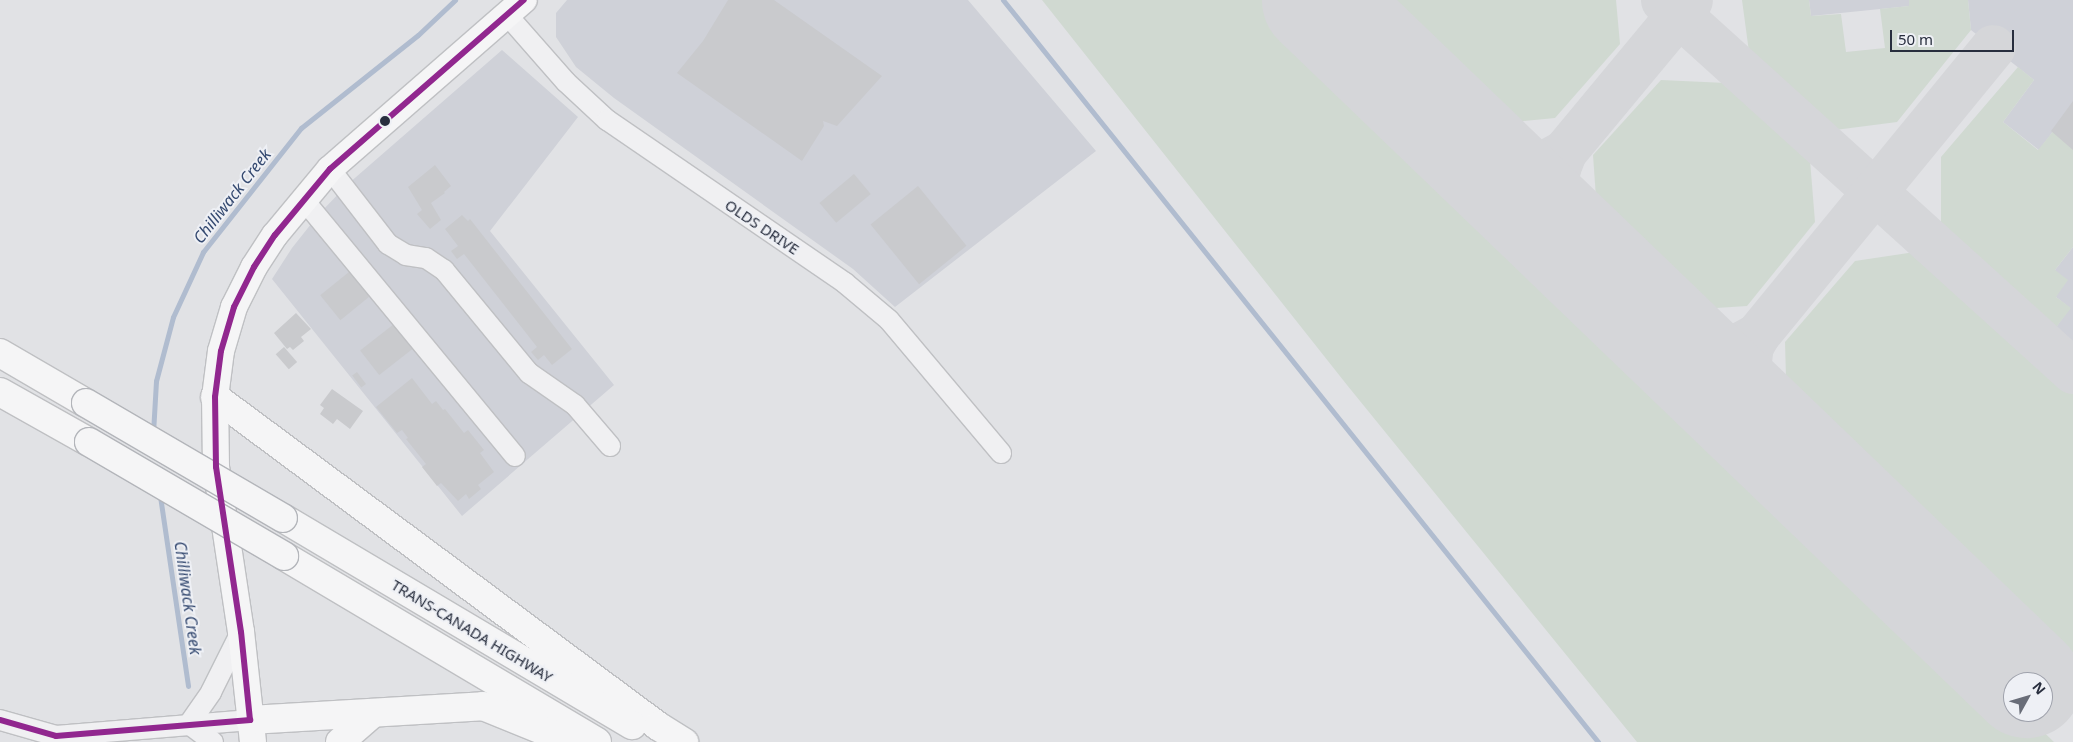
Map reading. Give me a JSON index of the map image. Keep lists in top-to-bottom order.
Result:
{
  "streets": {
    "highway": ["TRANS-CANADA HIGHWAY"],
    "street": ["OLDS DRIVE"]
  },
  "water": ["Chilliwack Creek"],
  "scale_bar": "50 m",
  "north": "top right"
}
